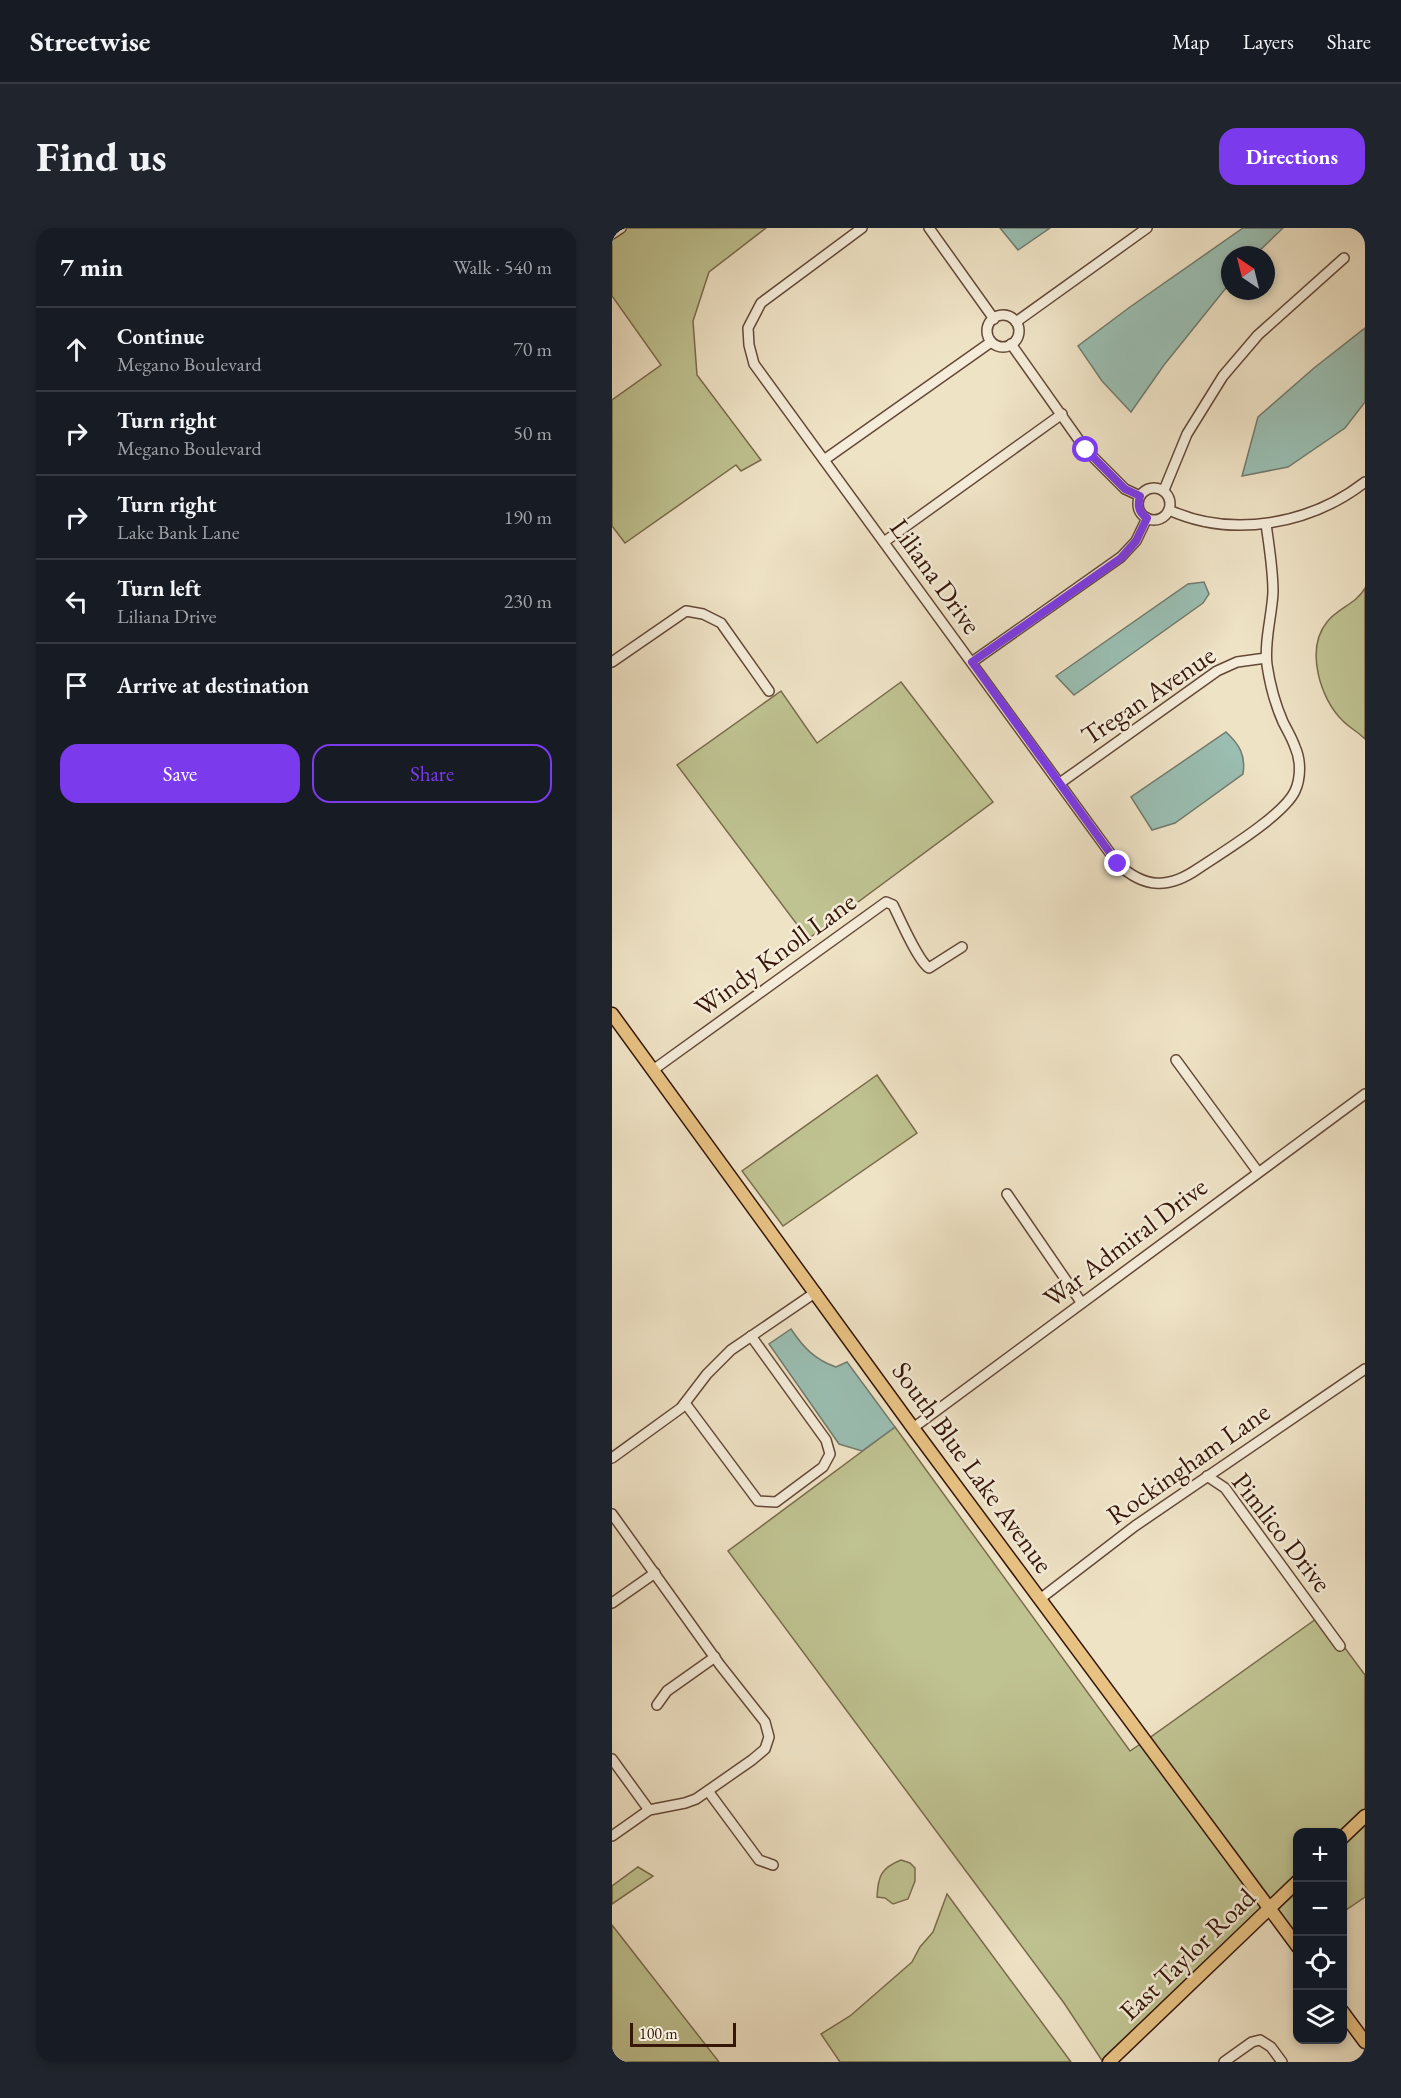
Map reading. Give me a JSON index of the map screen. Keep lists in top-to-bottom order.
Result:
{
  "streets": {
    "main road": ["South Blue Lake Avenue", "East Taylor Road"],
    "street": [
      "Liliana Drive",
      "Tregan Avenue",
      "Windy Knoll Lane",
      "War Admiral Drive",
      "Rockingham Lane",
      "Pimlico Drive"
    ]
  },
  "crossings": [
    ["Liliana Drive", "Tregan Avenue"],
    ["Windy Knoll Lane", "South Blue Lake Avenue"],
    ["War Admiral Drive", "South Blue Lake Avenue"],
    ["Rockingham Lane", "South Blue Lake Avenue"],
    ["Rockingham Lane", "Pimlico Drive"],
    ["South Blue Lake Avenue", "East Taylor Road"]
  ],
  "scale_bar": "100 m",
  "north": "top left",
  "page": {
    "header": "Streetwise",
    "nav": ["Map", "Layers", "Share"],
    "buttons": [
      "Directions",
      ["Save", "Share"]
    ],
    "title": "Find us",
    "heading": ["7 min", "Walk · 540 m"],
    "list": [
      ["Continue", "Megano Boulevard", "70 m"],
      ["Turn right", "Megano Boulevard", "50 m"],
      ["Turn right", "Lake Bank Lane", "190 m"],
      ["Turn left", "Liliana Drive", "230 m"],
      "Arrive at destination"
    ],
    "map_buttons": ["+", "−"],
    "scale": "100 m"
  }
}
